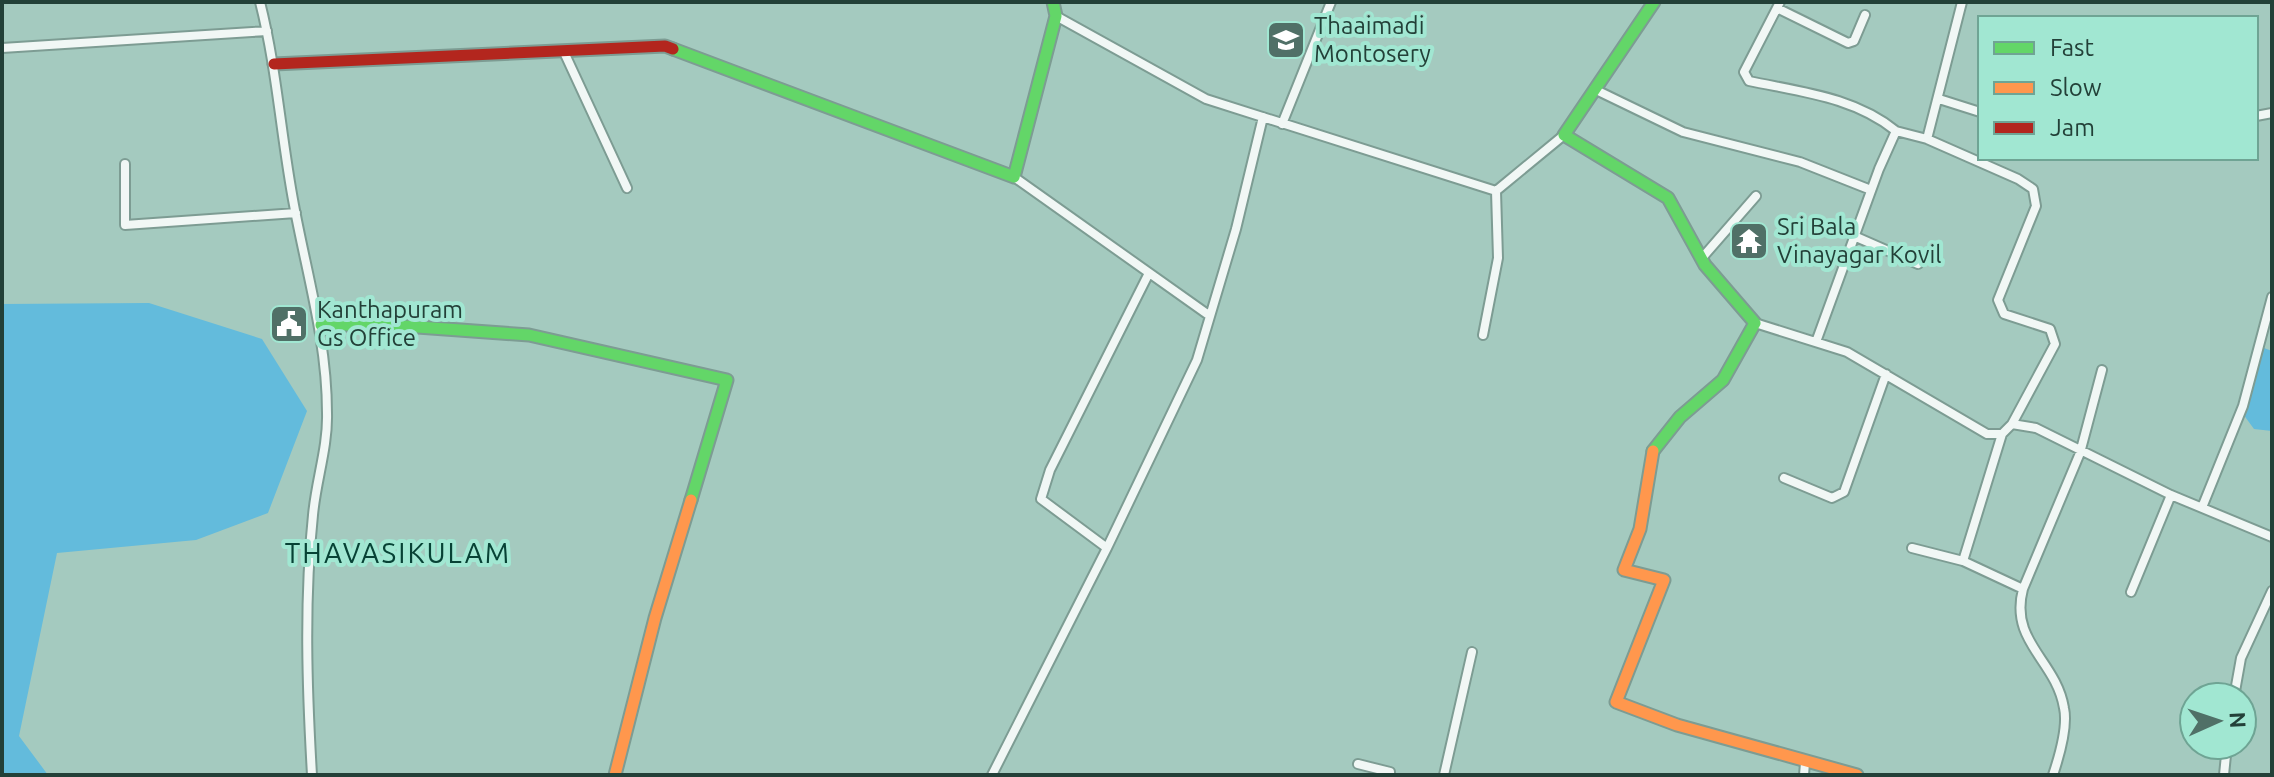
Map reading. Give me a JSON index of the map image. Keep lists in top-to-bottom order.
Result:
{
  "districts": ["THAVASIKULAM"],
  "places": {
    "school or university": ["Thaaimadi Montosery"],
    "temple": ["Sri Bala Vinayagar Kovil"],
    "public building": ["Kanthapuram Gs Office"]
  },
  "legend": ["Fast", "Slow", "Jam"],
  "north": "right"
}
